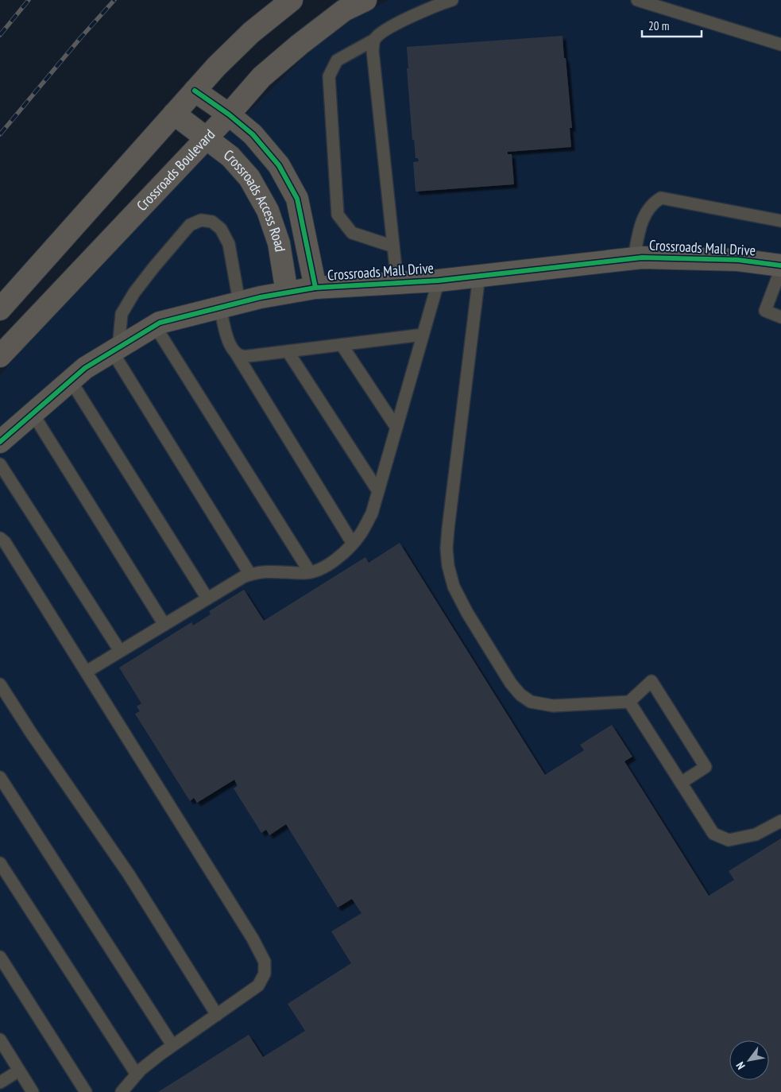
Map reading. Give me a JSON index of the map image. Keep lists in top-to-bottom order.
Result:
{
  "streets": {
    "street": ["Crossroads Boulevard", "Crossroads Access Road", "Crossroads Mall Drive"]
  },
  "crossings": [
    ["Crossroads Boulevard", "Crossroads Access Road"],
    ["Crossroads Access Road", "Crossroads Mall Drive"]
  ],
  "scale_bar": "20 m",
  "north": "bottom left"
}
